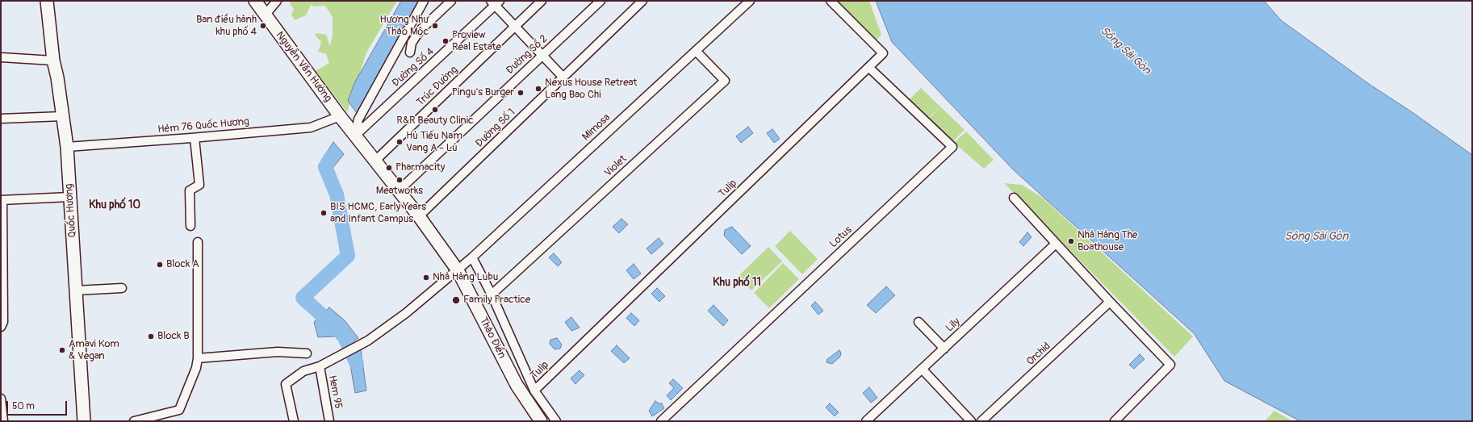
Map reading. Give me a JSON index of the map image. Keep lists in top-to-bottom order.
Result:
{
  "streets": {
    "main road": ["Nguyễn Văn Hưởng", "Quốc Hương", "Thảo Điền"],
    "street": [
      "Đường Số 2",
      "Đường Số 4",
      "Trúc Đường",
      "Hẻm 76 Quốc Hương",
      "Mimosa",
      "Đường Số 1",
      "Violet",
      "Tulip",
      "Lotus",
      "Lily",
      "Orchid",
      "Hem 95"
    ]
  },
  "crossings": [
    ["Đường Số 2", "Thảo Điền"],
    ["Nguyễn Văn Hưởng", "Đường Số 4"],
    ["Nguyễn Văn Hưởng", "Hẻm 76 Quốc Hương"],
    ["Nguyễn Văn Hưởng", "Thảo Điền"],
    ["Đường Số 4", "Thảo Điền"],
    ["Trúc Đường", "Thảo Điền"],
    ["Hẻm 76 Quốc Hương", "Quốc Hương"],
    ["Mimosa", "Violet"],
    ["Mimosa", "Thảo Điền"],
    ["Mimosa", "Hem 95"],
    ["Đường Số 1", "Thảo Điền"],
    ["Tulip", "Lotus"]
  ],
  "districts": ["Khu phố 10", "Khu phố 11"],
  "water": ["Sông Sài Gòn"],
  "places": [
    "Ban điều hành khu phố 4",
    "Hương Như Thảo Mộc",
    "Proview Real Estate",
    "Nexus House Retreat Lang Bao Chi",
    "Pingu's Burger",
    "R&R Beauty Clinic",
    "Hủ Tiếu Nam Vang A - Lú",
    "Pharmacity",
    "Meatworks",
    "BIS HCMC, Early Years and Infant Campus",
    "Nhà Hàng The Boathouse",
    "Block A",
    "Nhà Hàng Lubu",
    "Family Practice",
    "Block B",
    "Amavi Kom & Vegan"
  ],
  "scale_bar": "50 m"
}
